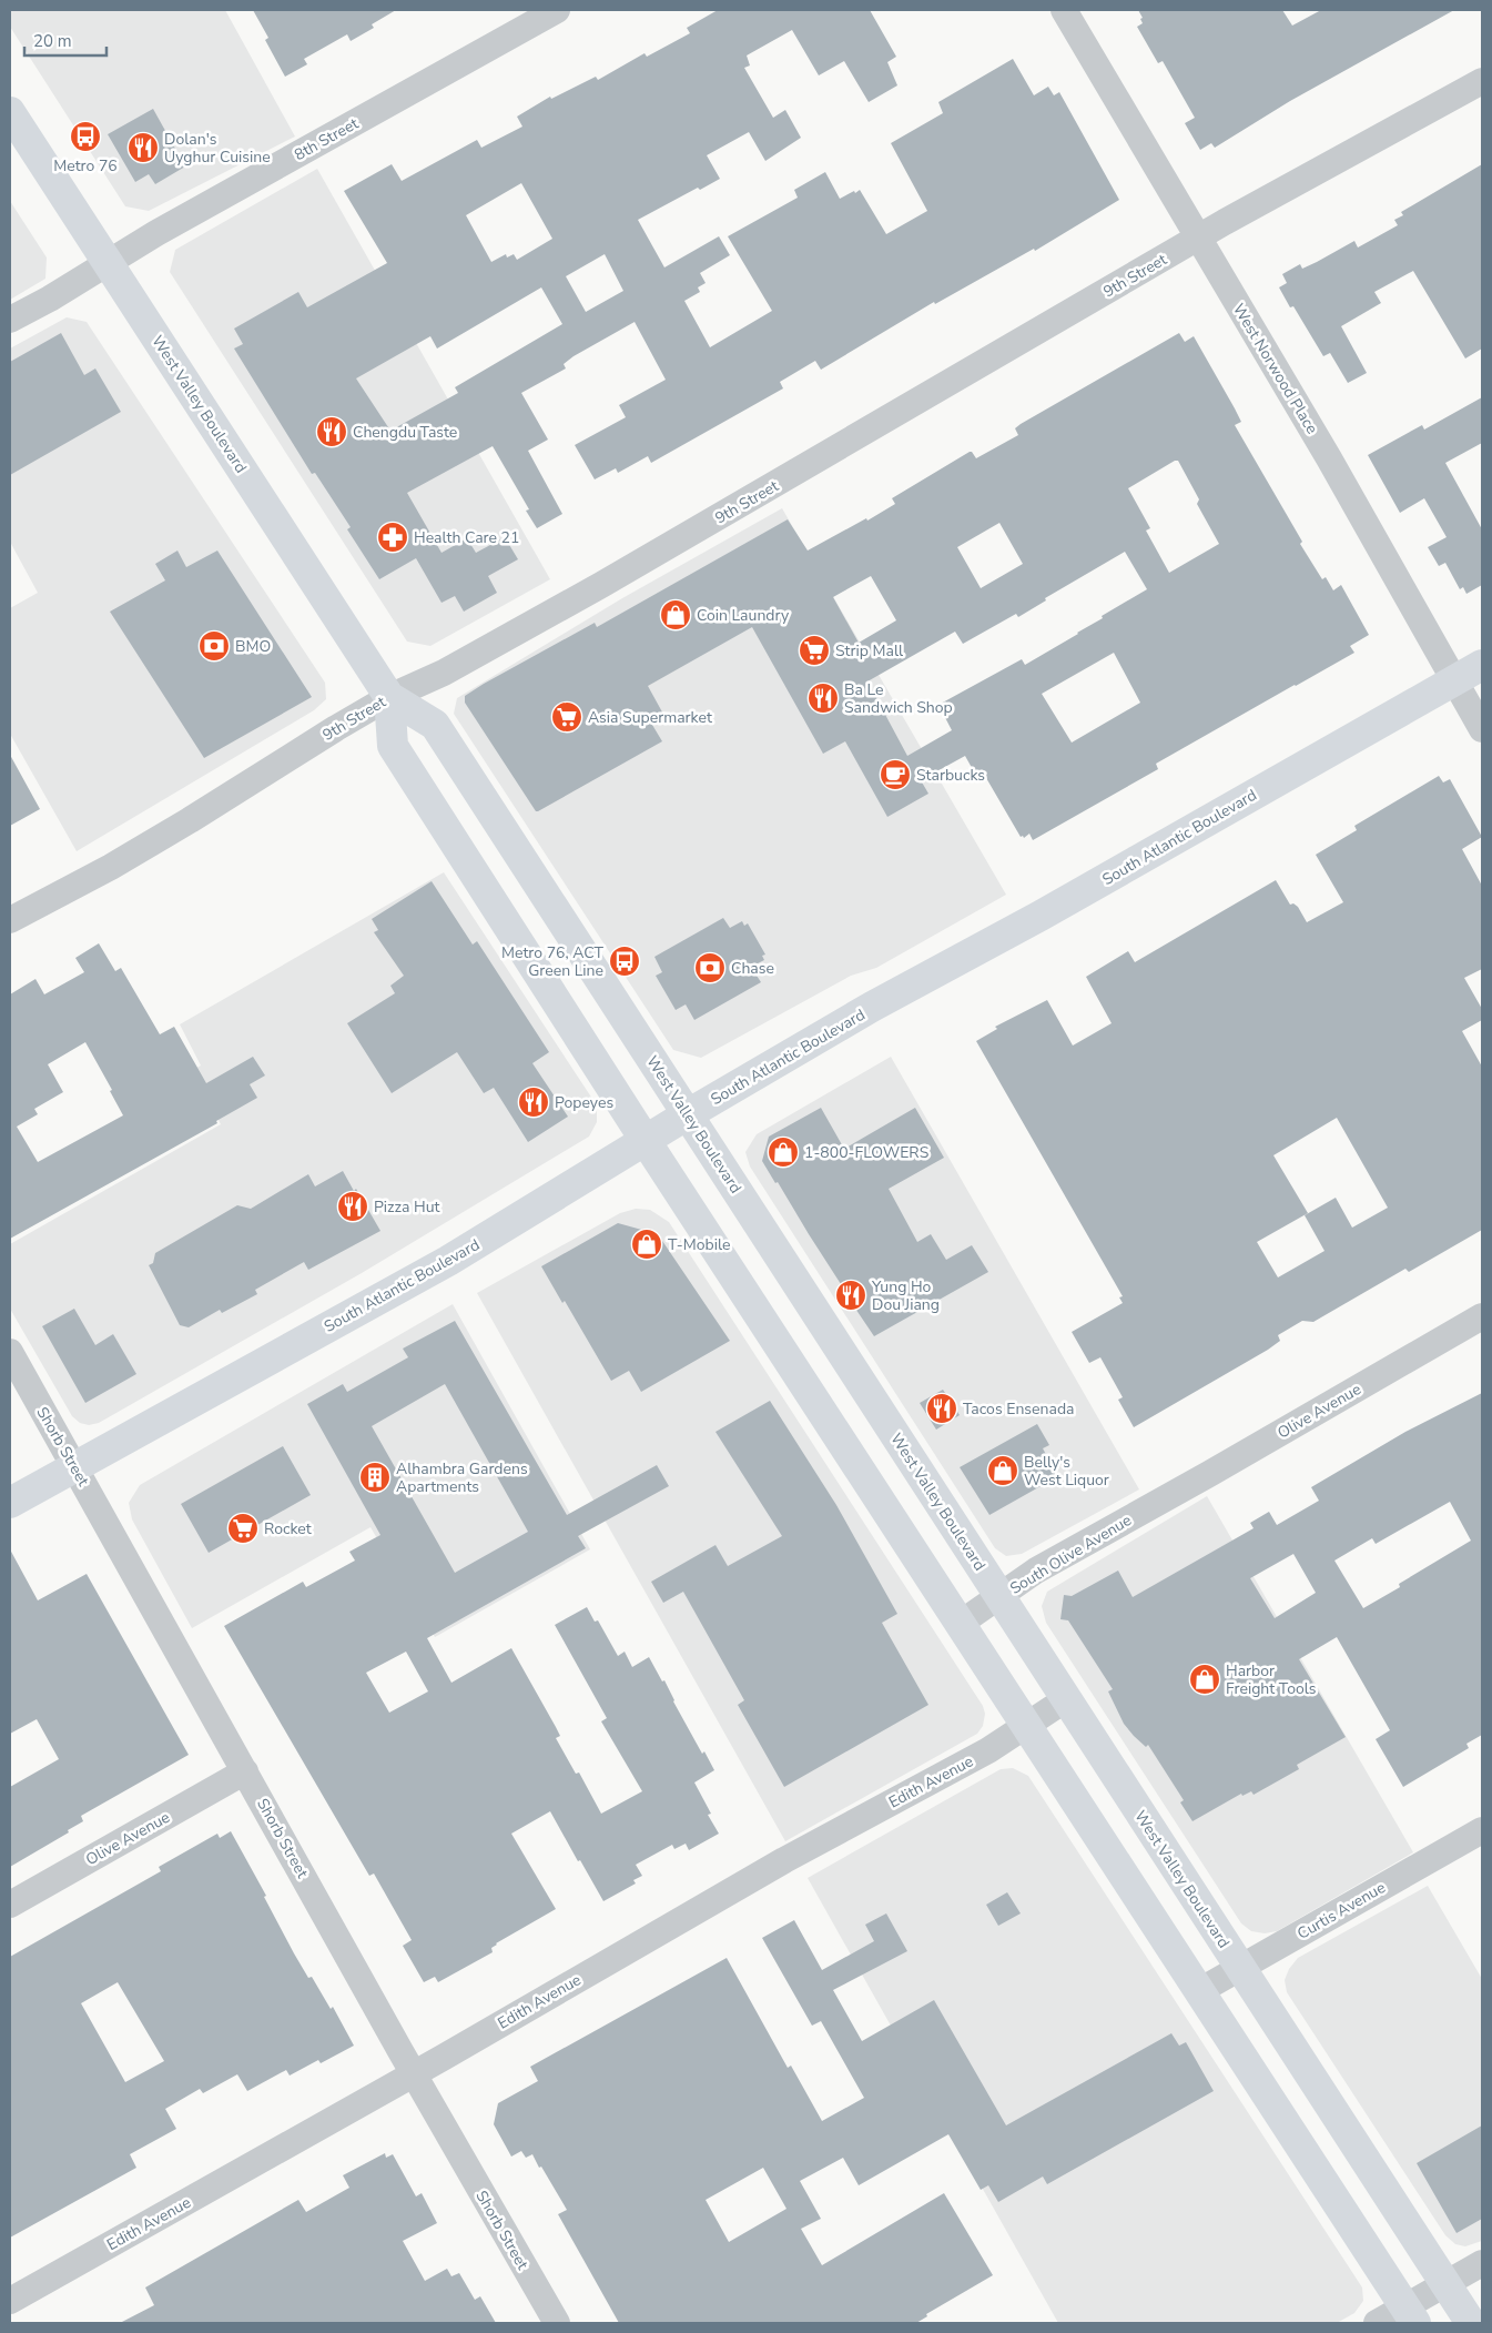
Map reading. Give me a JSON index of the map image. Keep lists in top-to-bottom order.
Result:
{
  "streets": {
    "main road": ["West Valley Boulevard", "South Atlantic Boulevard"],
    "street": [
      "8th Street",
      "9th Street",
      "West Norwood Place",
      "Olive Avenue",
      "Shorb Street",
      "South Olive Avenue",
      "Edith Avenue",
      "Curtis Avenue"
    ]
  },
  "crossings": [
    ["8th Street", "West Valley Boulevard"],
    ["9th Street", "West Norwood Place"],
    ["9th Street", "West Valley Boulevard"],
    ["West Norwood Place", "South Atlantic Boulevard"],
    ["West Valley Boulevard", "South Atlantic Boulevard"],
    ["West Valley Boulevard", "South Olive Avenue"],
    ["West Valley Boulevard", "Edith Avenue"],
    ["West Valley Boulevard", "Curtis Avenue"],
    ["South Atlantic Boulevard", "Shorb Street"],
    ["Olive Avenue", "Shorb Street"],
    ["Olive Avenue", "South Olive Avenue"],
    ["Shorb Street", "Edith Avenue"]
  ],
  "places": {
    "bus stop": ["Metro 76", "Metro 76, ACT Green Line"],
    "restaurant": [
      "Dolan's Uyghur Cuisine",
      "Chengdu Taste",
      "Ba Le Sandwich Shop",
      "Popeyes",
      "Pizza Hut",
      "Yung Ho Dou Jiang",
      "Tacos Ensenada"
    ],
    "pharmacy": ["Health Care 21"],
    "shop": [
      "Coin Laundry",
      "1-800-FLOWERS",
      "T-Mobile",
      "Belly's West Liquor",
      "Harbor Freight Tools"
    ],
    "bank": ["BMO", "Chase"],
    "supermarket": ["Strip Mall", "Asia Supermarket", "Rocket"],
    "cafe": ["Starbucks"],
    "building": ["Alhambra Gardens Apartments"]
  },
  "scale_bar": "20 m"
}
